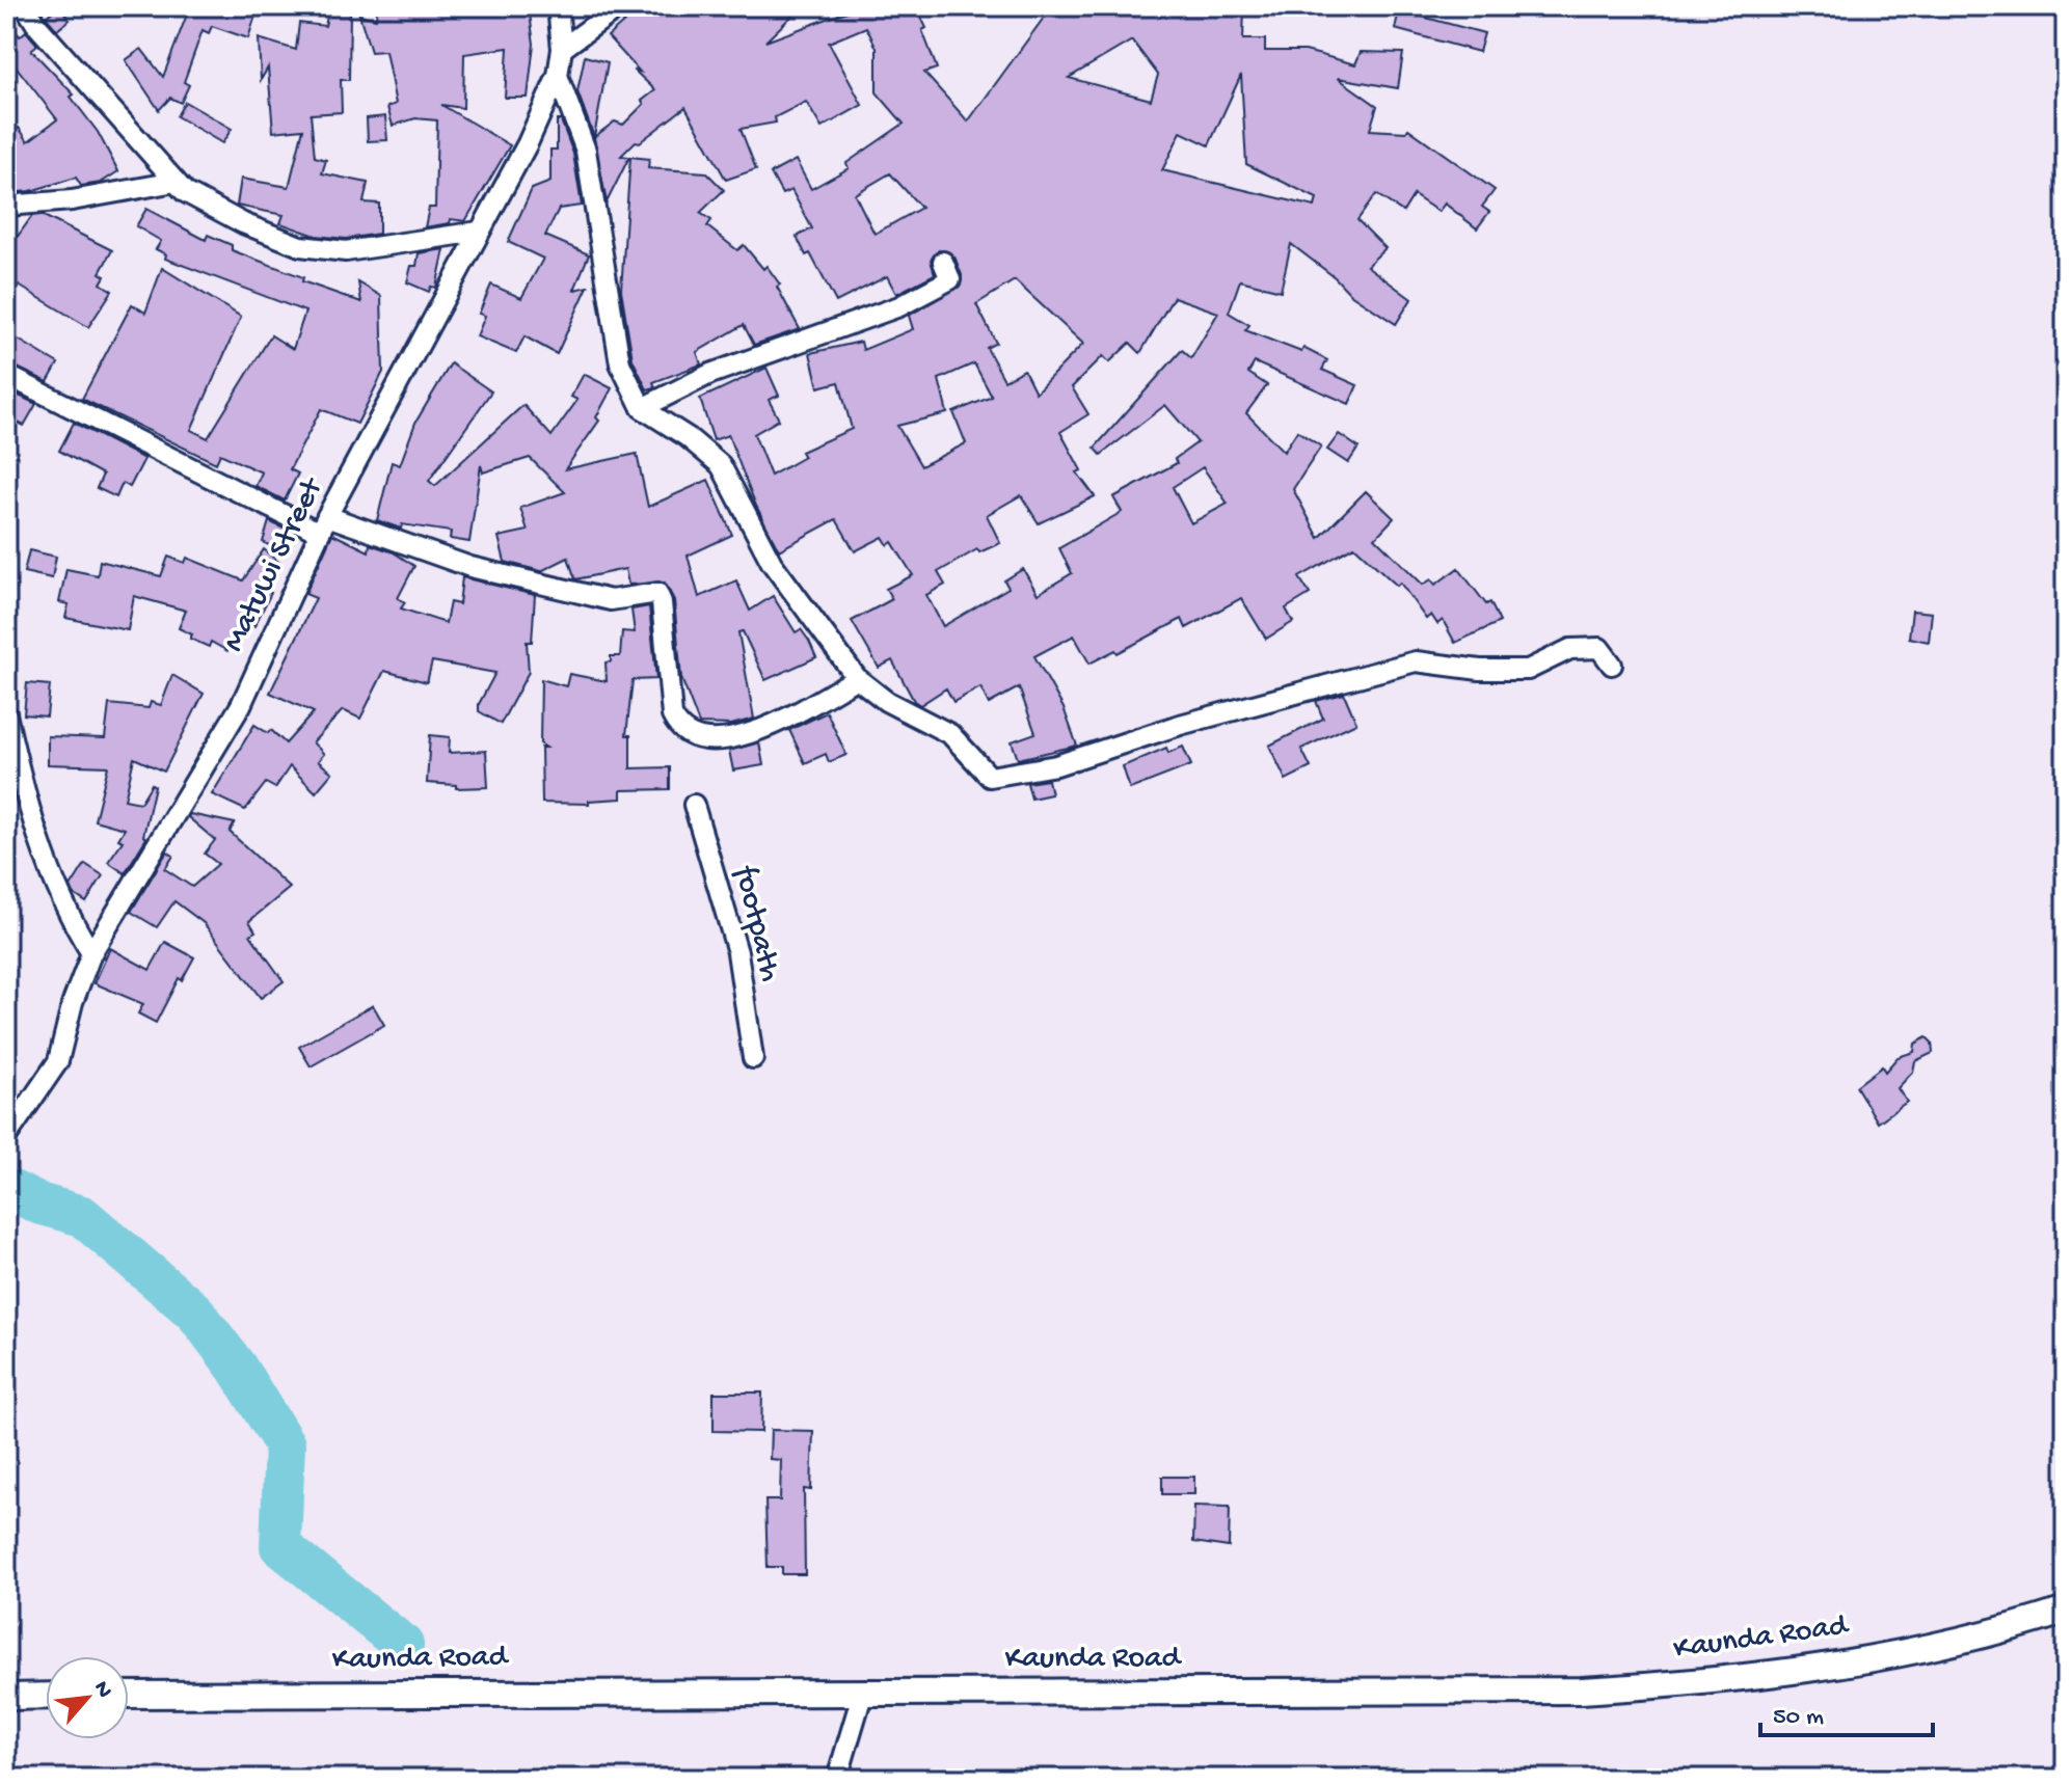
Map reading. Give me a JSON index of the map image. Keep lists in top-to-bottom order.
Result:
{
  "streets": {
    "main road": ["Kaunda Road"],
    "street": ["Matuwi Street", "footpath"]
  },
  "scale_bar": "50 m",
  "north": "top right"
}
